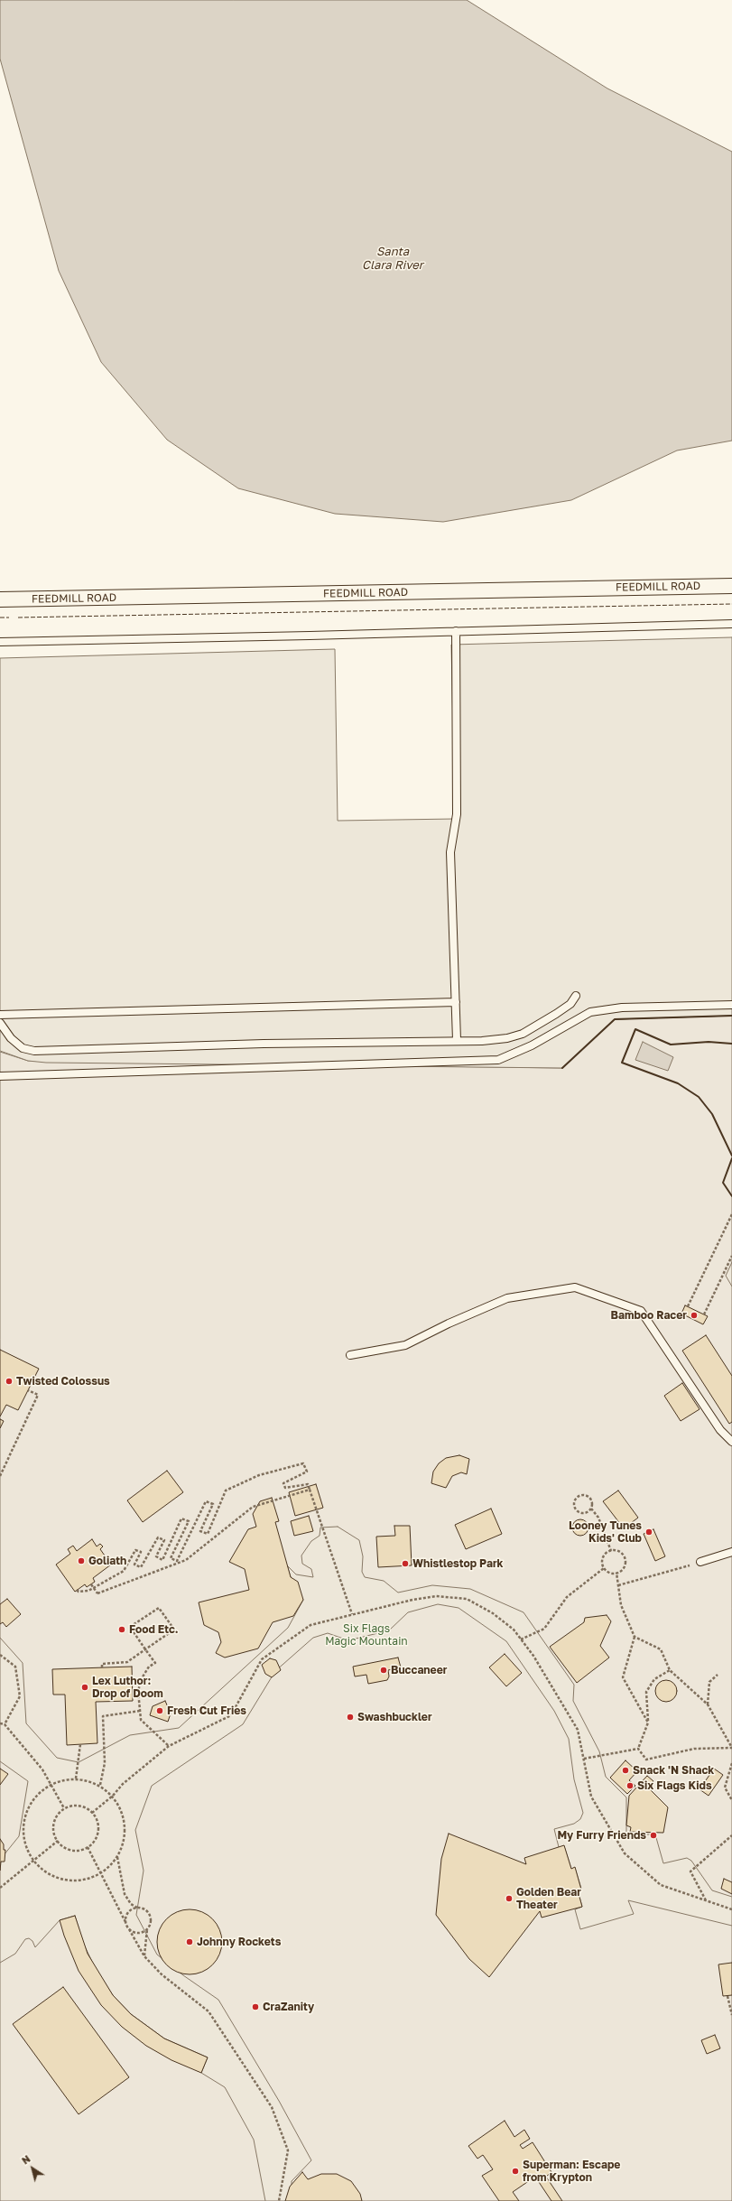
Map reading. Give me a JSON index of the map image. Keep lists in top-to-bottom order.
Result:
{
  "streets": {
    "street": ["FEEDMILL ROAD"]
  },
  "water": ["Santa Clara River"],
  "parks": ["Six Flags Magic Mountain"],
  "places": [
    "Bamboo Racer",
    "Twisted Colossus",
    "Looney Tunes Kids' Club",
    "Goliath",
    "Whistlestop Park",
    "Food Etc.",
    "Buccaneer",
    "Lex Luthor: Drop of Doom",
    "Fresh Cut Fries",
    "Swashbuckler",
    "Snack 'N Shack",
    "Six Flags Kids",
    "My Furry Friends",
    "Golden Bear Theater",
    "Johnny Rockets",
    "CraZanity",
    "Superman: Escape from Krypton"
  ],
  "north": "top left"
}
